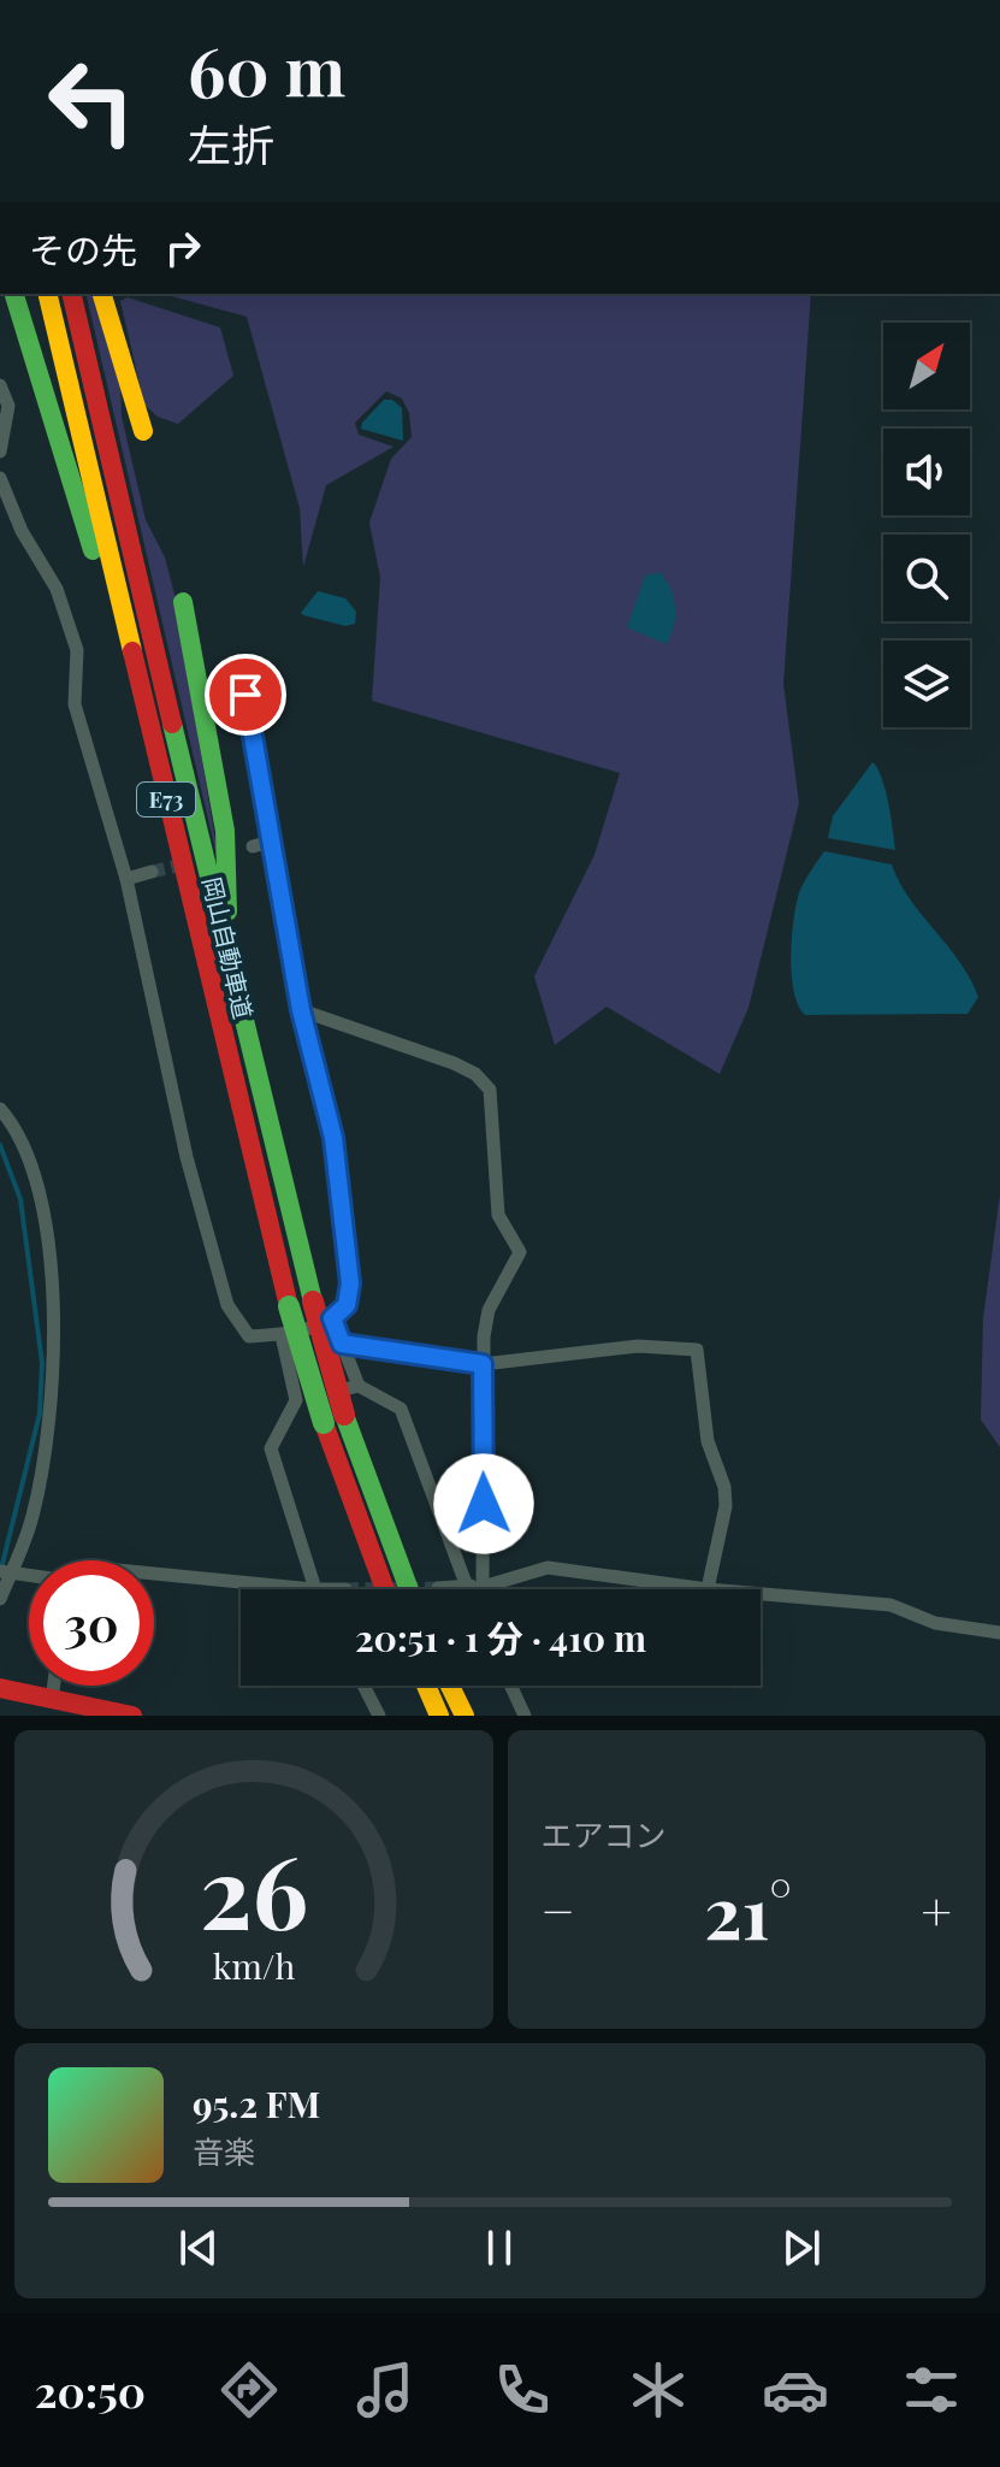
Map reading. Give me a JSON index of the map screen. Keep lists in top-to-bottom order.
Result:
{
  "streets": {
    "main road": ["E73", "岡山自動車道"]
  },
  "north": "top right",
  "page": {
    "turn": ["60 m", "左折"],
    "then": "その先",
    "limit": "30",
    "trip": "20:51 · 1 分 · 410 m",
    "tile": "エアコン",
    "heat": ["−", "21°", "+"],
    "song": ["95.2 FM", "音楽"],
    "tabs": "20:50",
    "gauge": ["26", "km/h"]
  }
}
